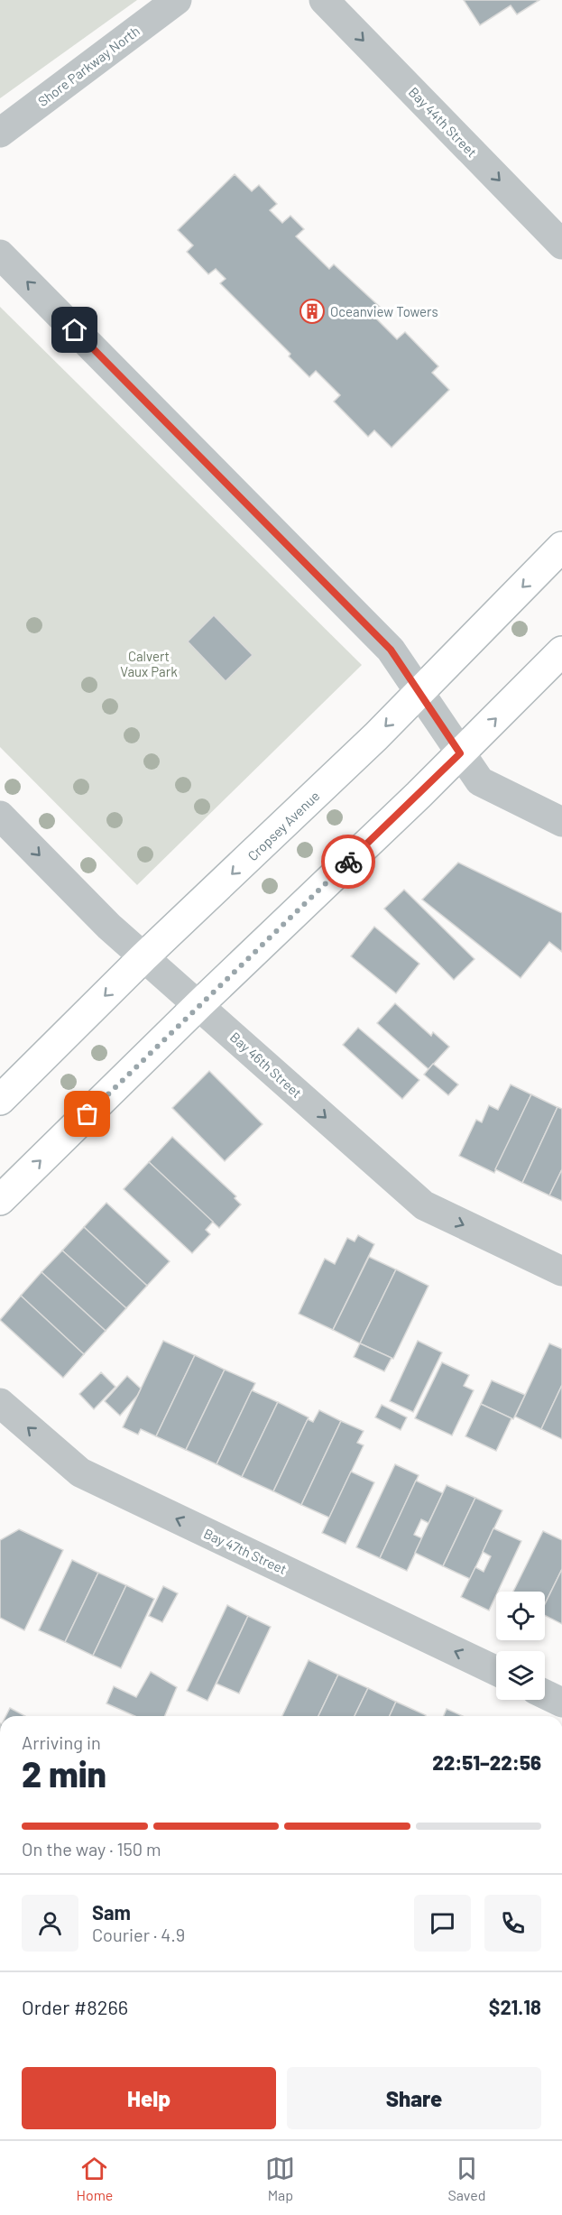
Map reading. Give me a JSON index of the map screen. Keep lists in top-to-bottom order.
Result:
{
  "streets": {
    "main road": ["Cropsey Avenue"],
    "street": [
      "Shore Parkway North",
      "Bay 44th Street",
      "Bay 46th Street",
      "Bay 47th Street"
    ]
  },
  "crossings": [
    ["Cropsey Avenue", "Bay 46th Street"]
  ],
  "one_way": ["Bay 44th Street", "Bay 46th Street", "Bay 47th Street"],
  "parks": ["Calvert Vaux Park"],
  "places": {
    "building": ["Oceanview Towers"]
  },
  "page": {
    "heading": ["2 min", "Arriving in", "22:51–22:56"],
    "panel": [
      "Sam",
      "Courier · 4.9",
      "Order #8266",
      "$21.18"
    ],
    "bar": "On the way · 150 m",
    "buttons": ["Help", "Share"],
    "tabs": ["Home", "Map", "Saved"]
  }
}
